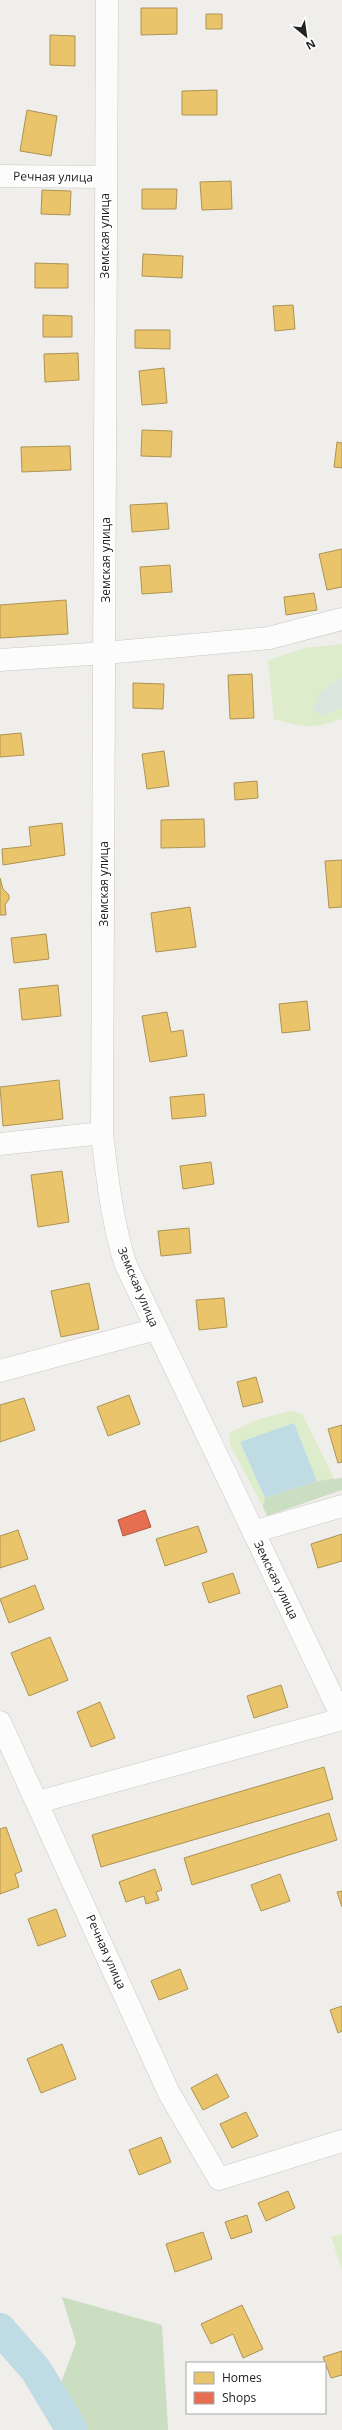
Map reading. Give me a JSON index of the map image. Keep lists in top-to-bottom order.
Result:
{
  "streets": {
    "street": ["Речная улица", "Земская улица"]
  },
  "crossings": [
    ["Речная улица", "Земская улица"]
  ],
  "legend": ["Homes", "Shops"],
  "north": "bottom right"
}
